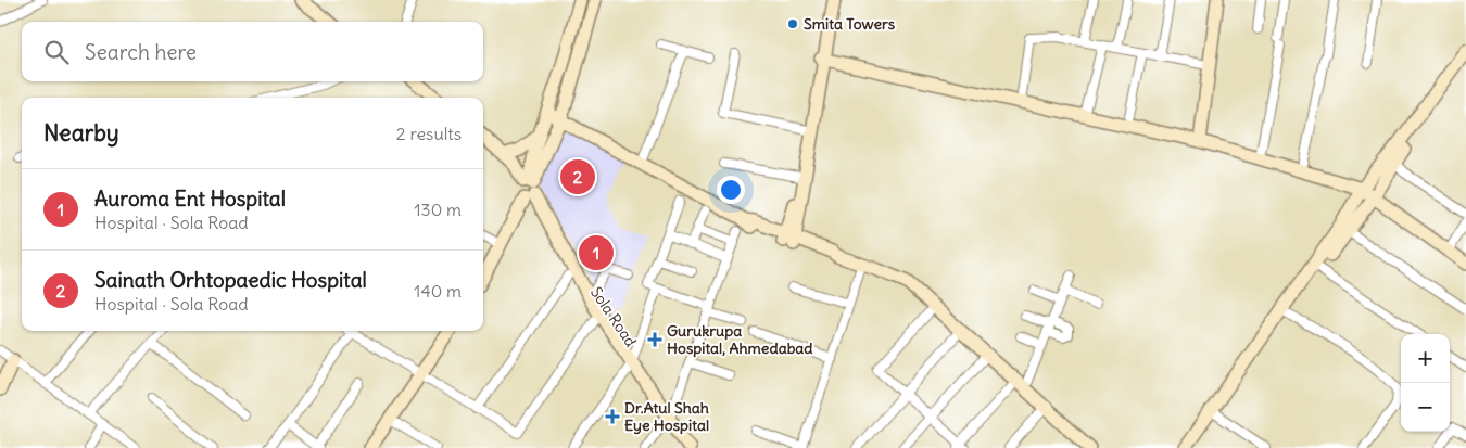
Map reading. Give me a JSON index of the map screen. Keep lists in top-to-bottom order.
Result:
{
  "streets": {
    "street": ["Sola Road"]
  },
  "places": {
    "other": ["Smita Towers"],
    "health": ["Gurukrupa Hospital, Ahmedabad", "Dr.Atul Shah Eye Hospital"]
  },
  "page": {
    "search": "Search here",
    "heading": ["Nearby", "2 results"],
    "pins": ["2", "1"],
    "list": [
      {
        "mark": "1",
        "name": "Auroma Ent Hospital",
        "note": "Hospital · Sola Road",
        "value": "130 m"
      },
      {
        "mark": "2",
        "name": "Sainath Orhtopaedic Hospital",
        "note": "Hospital · Sola Road",
        "value": "140 m"
      }
    ],
    "map_buttons": ["+", "−"]
  }
}
